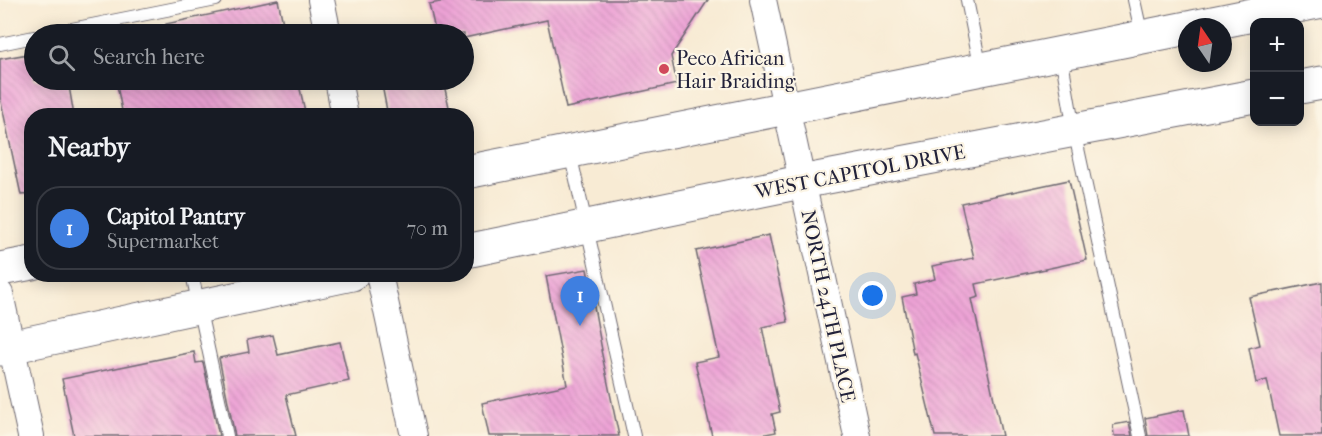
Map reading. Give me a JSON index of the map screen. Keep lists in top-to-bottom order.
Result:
{
  "streets": {
    "main road": ["WEST CAPITOL DRIVE"],
    "street": ["NORTH 24TH PLACE"]
  },
  "crossings": [
    ["WEST CAPITOL DRIVE", "NORTH 24TH PLACE"]
  ],
  "places": ["Peco African Hair Braiding"],
  "north": "top",
  "page": {
    "map_buttons": ["+", "−"],
    "search": "Search here",
    "heading": "Nearby",
    "list": [
      {
        "mark": "1",
        "name": "Capitol Pantry",
        "note": "Supermarket",
        "value": "70 m"
      }
    ],
    "pins": "1"
  }
}
